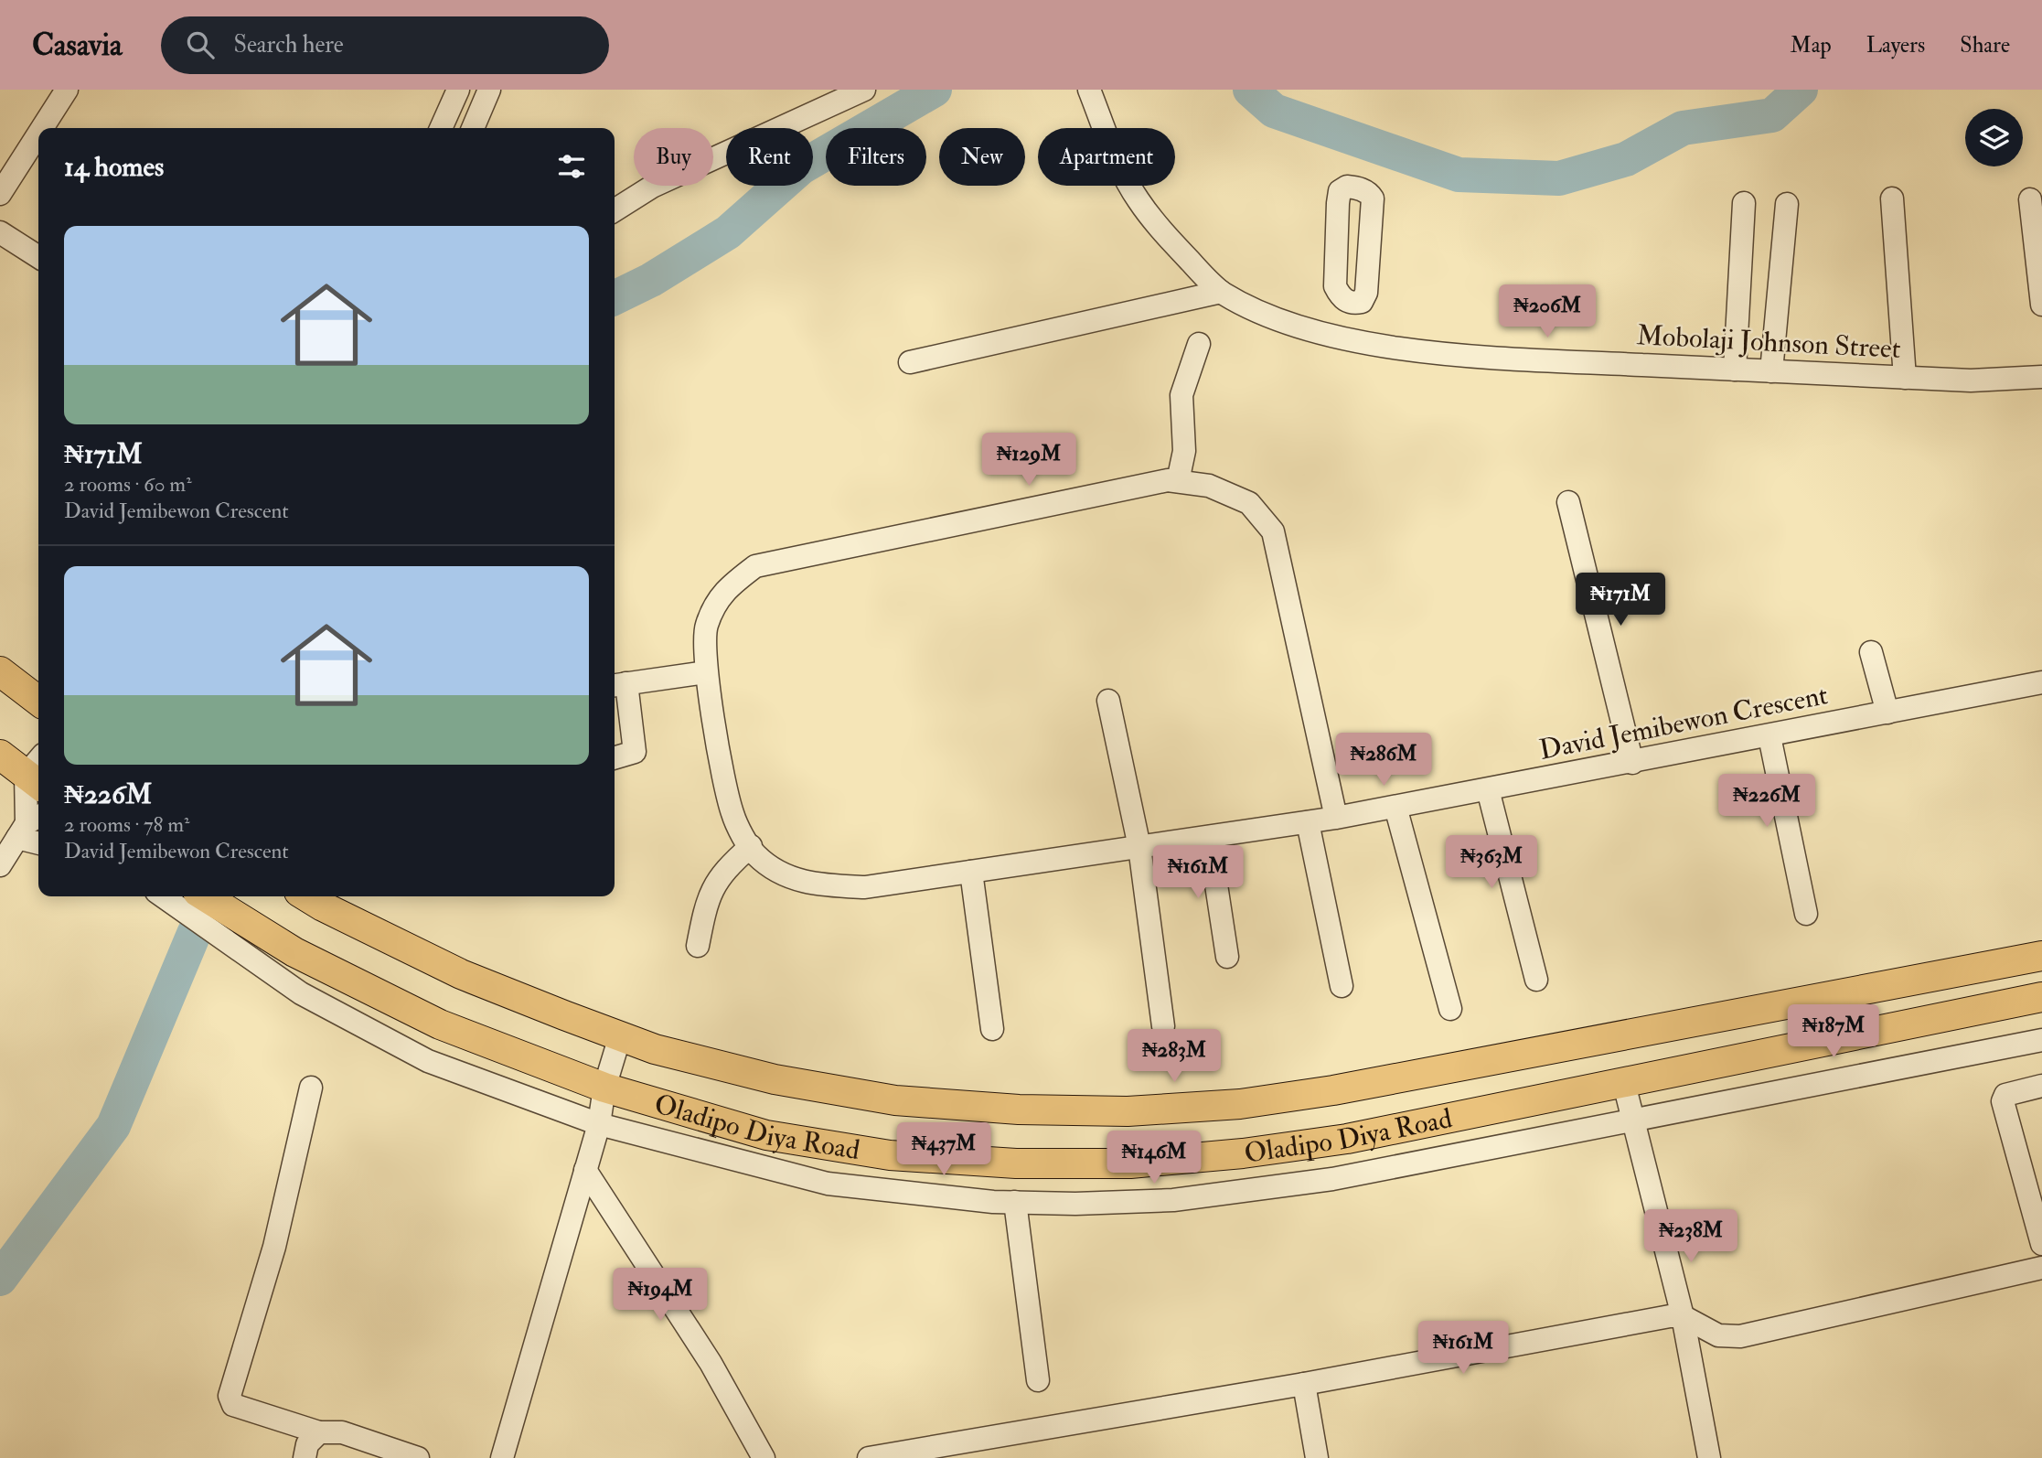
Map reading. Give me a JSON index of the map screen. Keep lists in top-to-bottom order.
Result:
{
  "streets": {
    "main road": ["Oladipo Diya Road"],
    "street": ["Mobolaji Johnson Street", "David Jemibewon Crescent"]
  },
  "page": {
    "header": "Casavia",
    "search": "Search here",
    "nav": ["Map", "Layers", "Share"],
    "chip": [
      "Buy",
      "Rent",
      "Filters",
      "New",
      "Apartment"
    ],
    "heading": "14 homes",
    "list": [
      {
        "name": "₦171M",
        "note": "2 rooms · 60 m² · David Jemibewon Crescent"
      },
      {
        "name": "₦226M",
        "note": "2 rooms · 78 m² · David Jemibewon Crescent"
      }
    ],
    "price": [
      "₦206M",
      "₦129M",
      "₦171M",
      "₦286M",
      "₦226M",
      "₦363M",
      "₦161M",
      "₦187M",
      "₦283M",
      "₦437M",
      "₦146M",
      "₦238M",
      "₦194M",
      "₦161M"
    ]
  }
}
